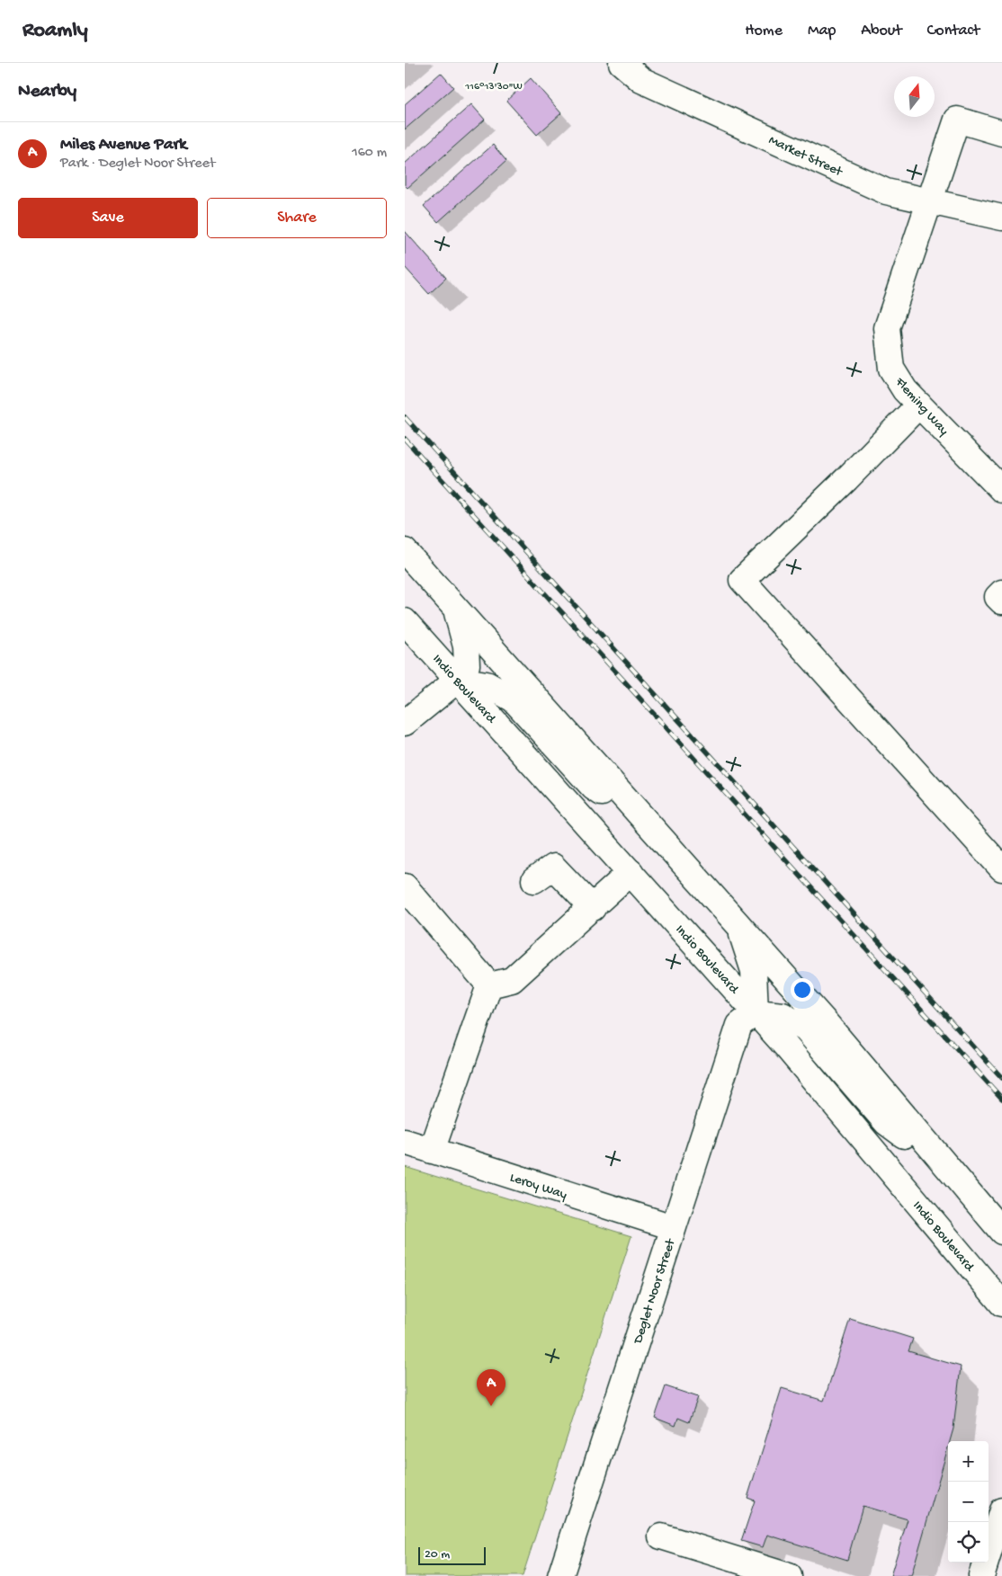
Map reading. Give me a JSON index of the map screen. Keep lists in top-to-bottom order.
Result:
{
  "streets": {
    "main road": [
      "Market Street",
      "Fleming Way",
      "Indio Boulevard",
      "Leroy Way",
      "Deglet Noor Street"
    ]
  },
  "crossings": [
    ["Market Street", "Fleming Way"],
    ["Indio Boulevard", "Deglet Noor Street"],
    ["Leroy Way", "Deglet Noor Street"]
  ],
  "scale_bar": "20 m",
  "north": "top",
  "page": {
    "header": "Roamly",
    "nav": [
      "Home",
      "Map",
      "About",
      "Contact"
    ],
    "heading": "Nearby",
    "list": [
      {
        "mark": "A",
        "name": "Miles Avenue Park",
        "note": "Park · Deglet Noor Street",
        "value": "160 m"
      }
    ],
    "buttons": ["Save", "Share"],
    "pins": "A",
    "map_buttons": ["+", "−"],
    "scale": "20 m"
  },
  "coordinates": ["116°13'30\"W"]
}
